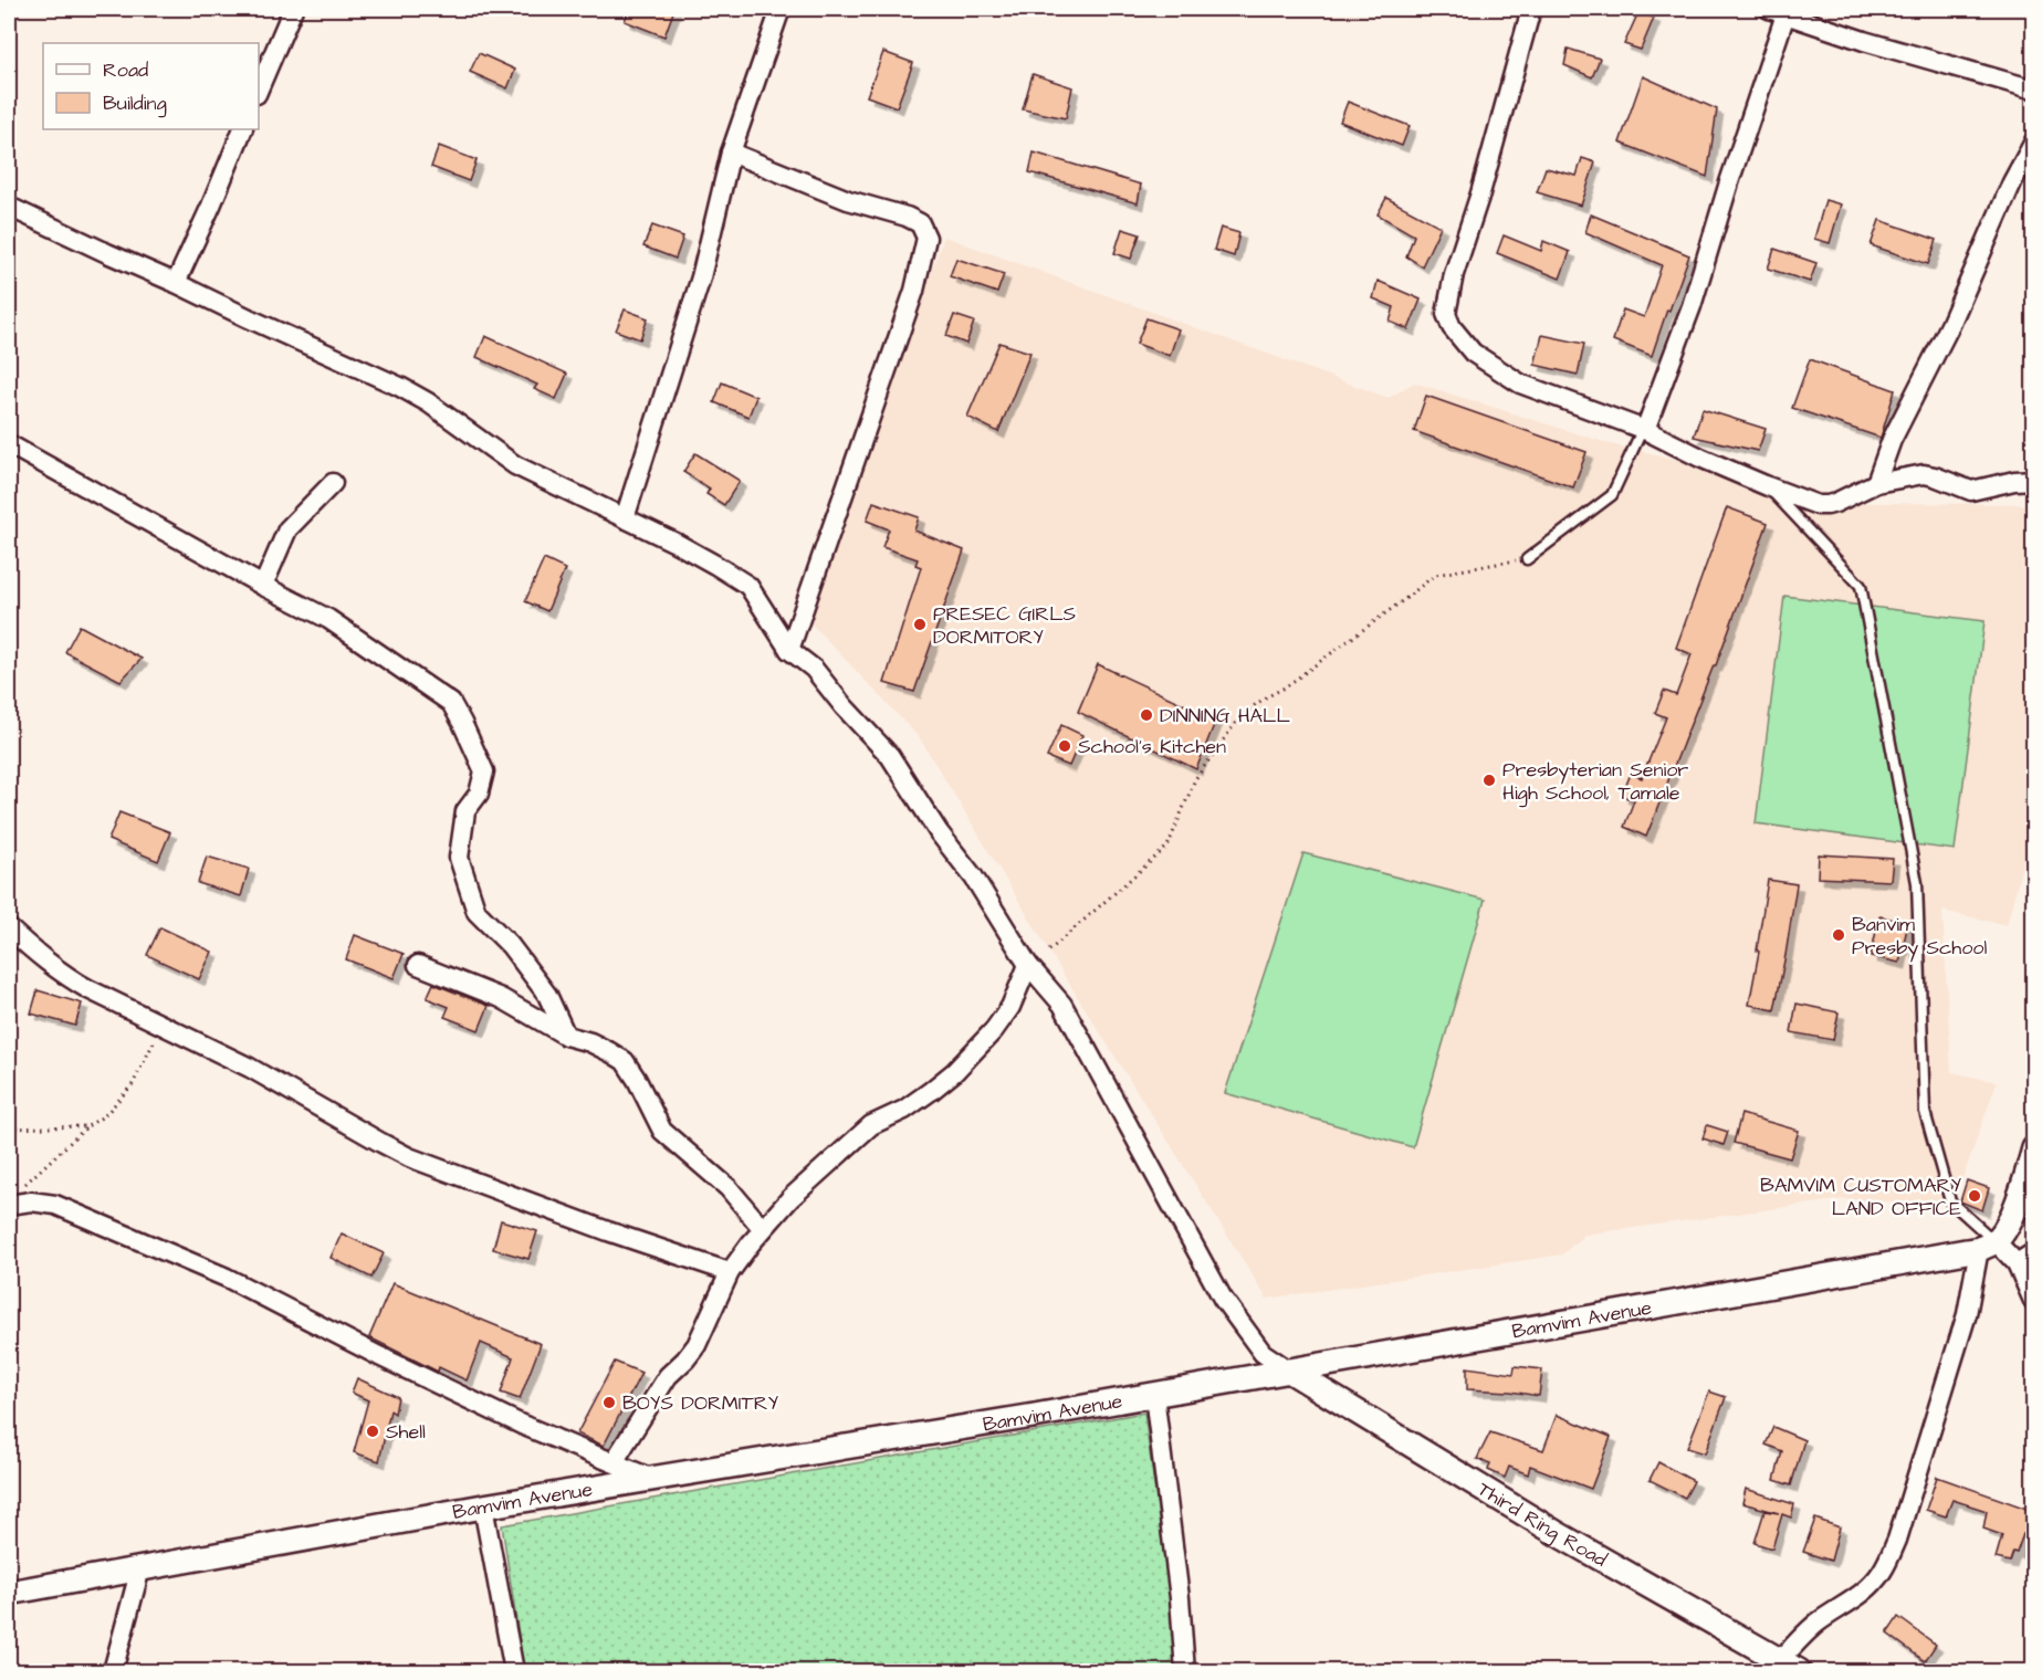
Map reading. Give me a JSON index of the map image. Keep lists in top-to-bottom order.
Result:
{
  "streets": {
    "street": ["Bamvim Avenue", "Third Ring Road"]
  },
  "crossings": [
    ["Bamvim Avenue", "Third Ring Road"]
  ],
  "places": [
    "PRESEC GIRLS DORMITORY",
    "DINNING HALL",
    "School's Kitchen",
    "Presbyterian Senior High School, Tamale",
    "Banvim Presby School",
    "BAMVIM CUSTOMARY LAND OFFICE",
    "BOYS DORMITRY",
    "Shell"
  ],
  "legend": ["Road", "Building"]
}
